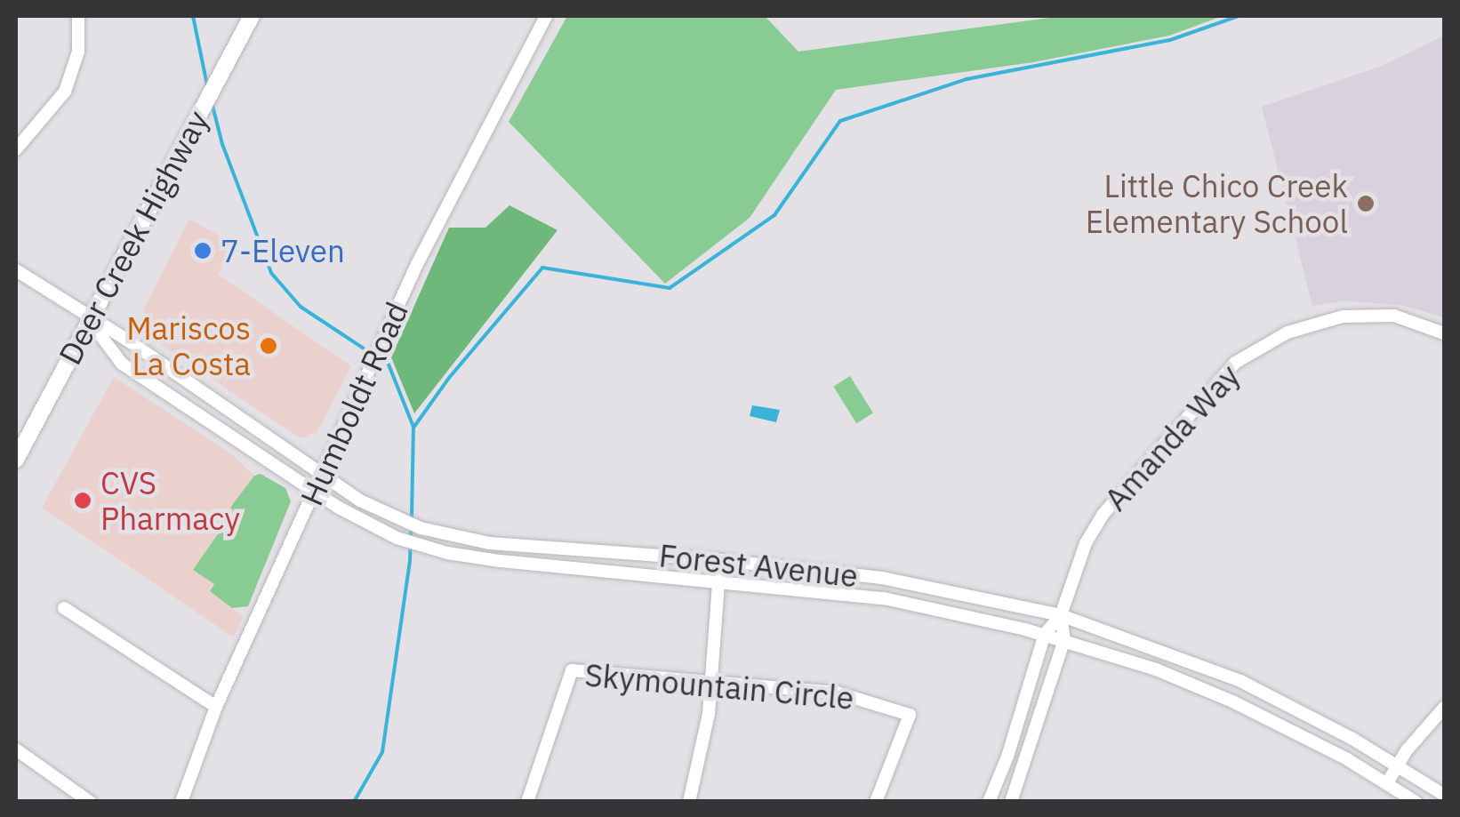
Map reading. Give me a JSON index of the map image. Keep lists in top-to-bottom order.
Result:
{
  "streets": {
    "main road": ["Deer Creek Highway"],
    "street": [
      "Humboldt Road",
      "Amanda Way",
      "Forest Avenue",
      "Skymountain Circle"
    ]
  },
  "crossings": [
    ["Deer Creek Highway", "Forest Avenue"],
    ["Humboldt Road", "Forest Avenue"],
    ["Amanda Way", "Forest Avenue"]
  ],
  "places": [
    "Little Chico Creek Elementary School",
    "7-Eleven",
    "Mariscos La Costa",
    "CVS Pharmacy"
  ]
}
